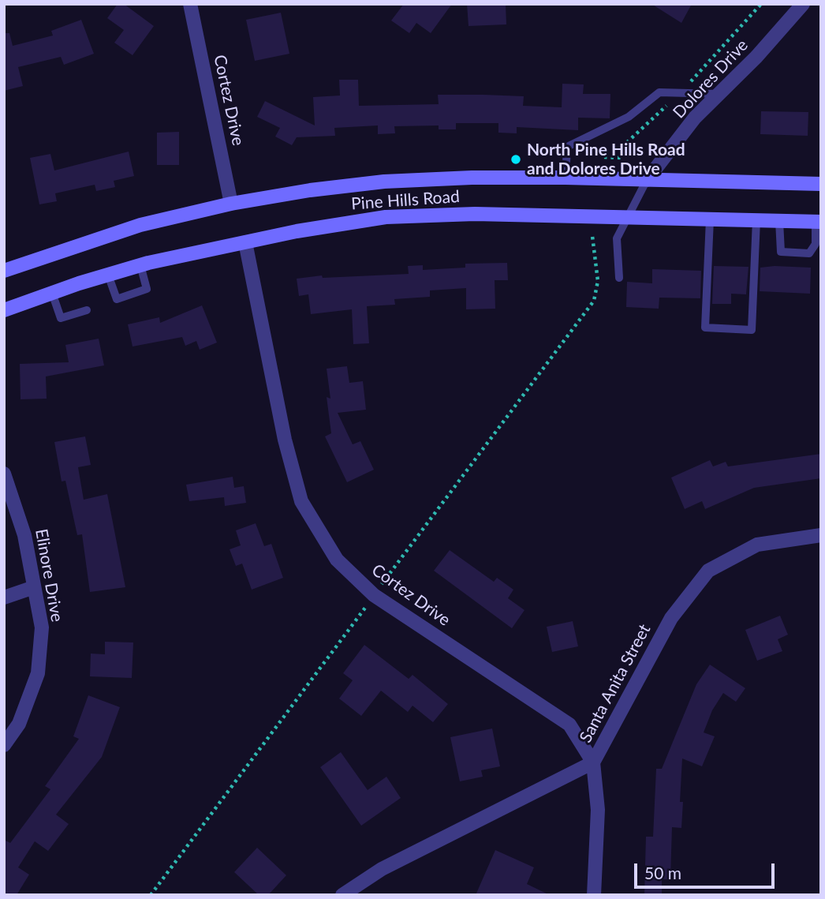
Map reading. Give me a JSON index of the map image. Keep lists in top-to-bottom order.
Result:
{
  "streets": {
    "main road": ["Pine Hills Road"],
    "street": [
      "Dolores Drive",
      "Cortez Drive",
      "Elinore Drive",
      "Santa Anita Street"
    ]
  },
  "crossings": [
    ["Dolores Drive", "Pine Hills Road"],
    ["Cortez Drive", "Pine Hills Road"],
    ["Cortez Drive", "Santa Anita Street"]
  ],
  "places": ["North Pine Hills Road and Dolores Drive"],
  "scale_bar": "50 m"
}
